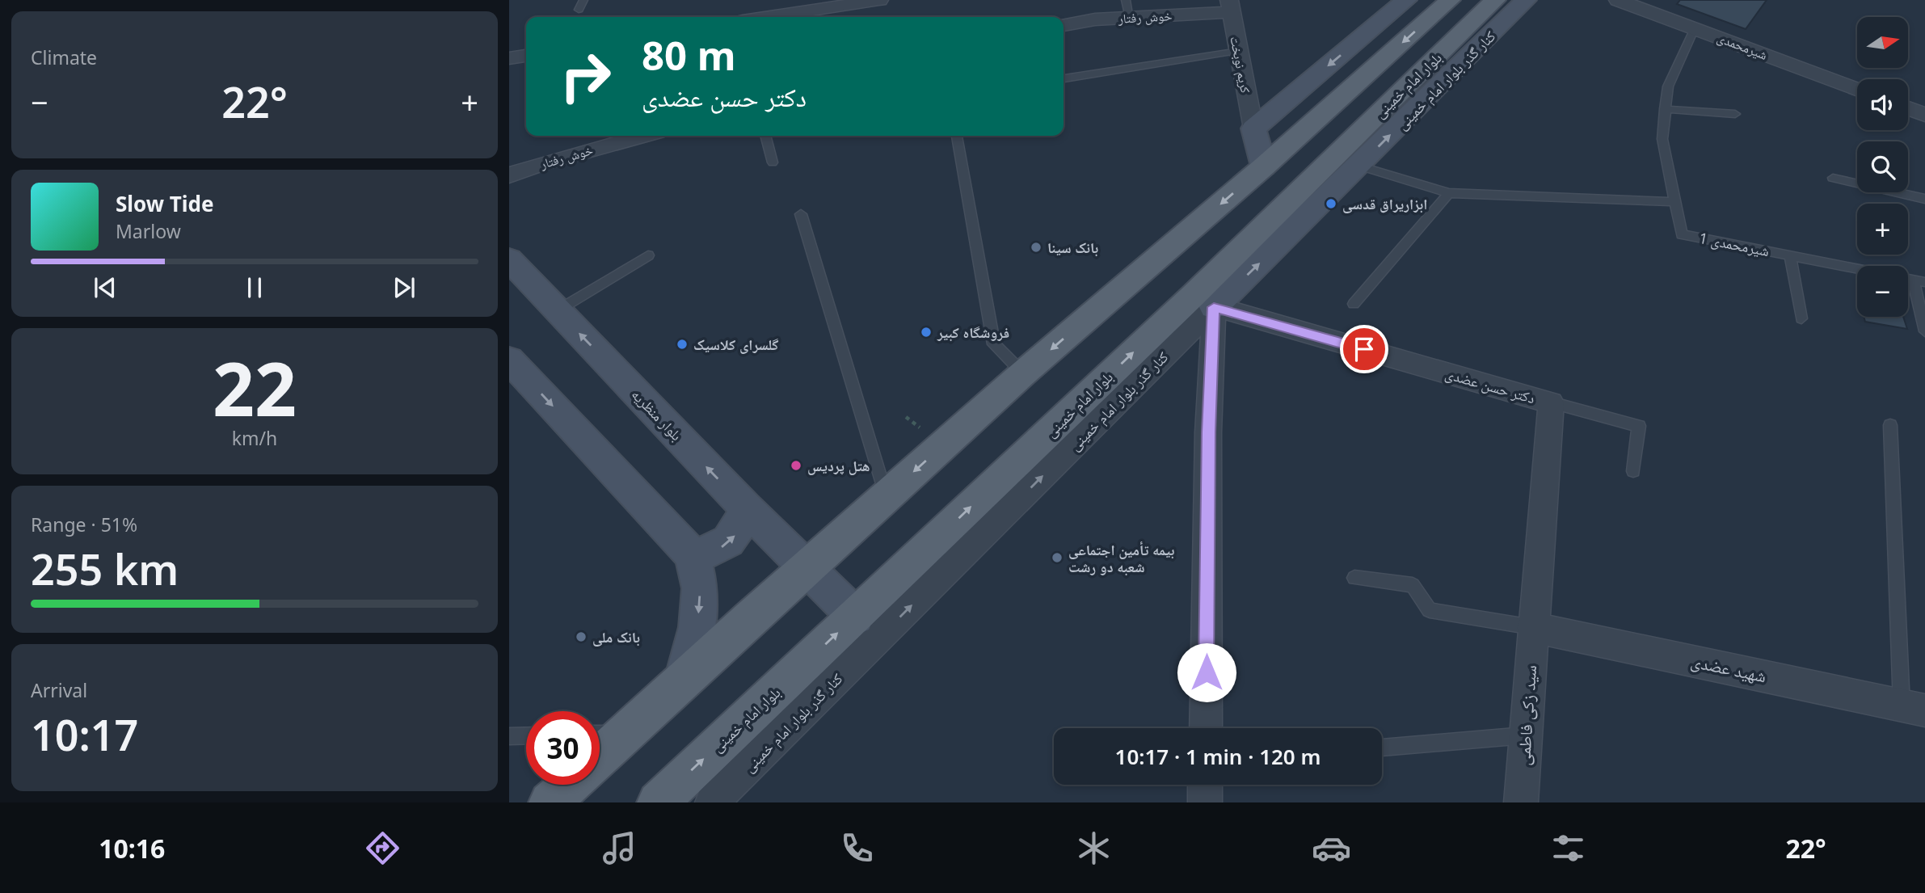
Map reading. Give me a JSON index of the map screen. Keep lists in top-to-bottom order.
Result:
{
  "streets": {
    "main road": ["بلوار امام خمینی"],
    "street": [
      "خوش رفتار",
      "شیرمحمدی",
      "کریم نوبخت",
      "کنار گذر بلوار امام خمینی",
      "دکتر حسن عضدی",
      "بلوار منظریه",
      "شهید عضدی",
      "سید زکی فاطمی"
    ],
    "lane": ["شیرمحمدی 1"]
  },
  "crossings": [
    ["خوش رفتار", "کریم نوبخت"],
    ["شیرمحمدی", "شیرمحمدی 1"],
    ["کنار گذر بلوار امام خمینی", "بلوار امام خمینی"],
    ["کنار گذر بلوار امام خمینی", "دکتر حسن عضدی"],
    ["بلوار امام خمینی", "دکتر حسن عضدی"],
    ["بلوار امام خمینی", "بلوار منظریه"],
    ["دکتر حسن عضدی", "شهید عضدی"],
    ["دکتر حسن عضدی", "سید زکی فاطمی"],
    ["شهید عضدی", "سید زکی فاطمی"]
  ],
  "one_way": ["کنار گذر بلوار امام خمینی"],
  "places": [
    "ابزاریراق قدسی",
    "بانک سینا",
    "فروشگاه کبیر",
    "گلسرای کلاسیک",
    "هتل پرديس",
    "بیمه تأمین اجتماعی شعبه دو رشت",
    "بانک ملی"
  ],
  "north": "right",
  "page": {
    "tile": [
      "Climate",
      ["22", "km/h"],
      ["Range · 51%", "255 km"],
      ["Arrival", "10:17"]
    ],
    "map_buttons": ["+", "−"],
    "turn": ["80 m", "دکتر حسن عضدی"],
    "heat": ["−", "22°", "+"],
    "song": ["Slow Tide", "Marlow"],
    "limit": "30",
    "trip": "10:17 · 1 min · 120 m",
    "tabs": ["10:16", "22°"]
  }
}
